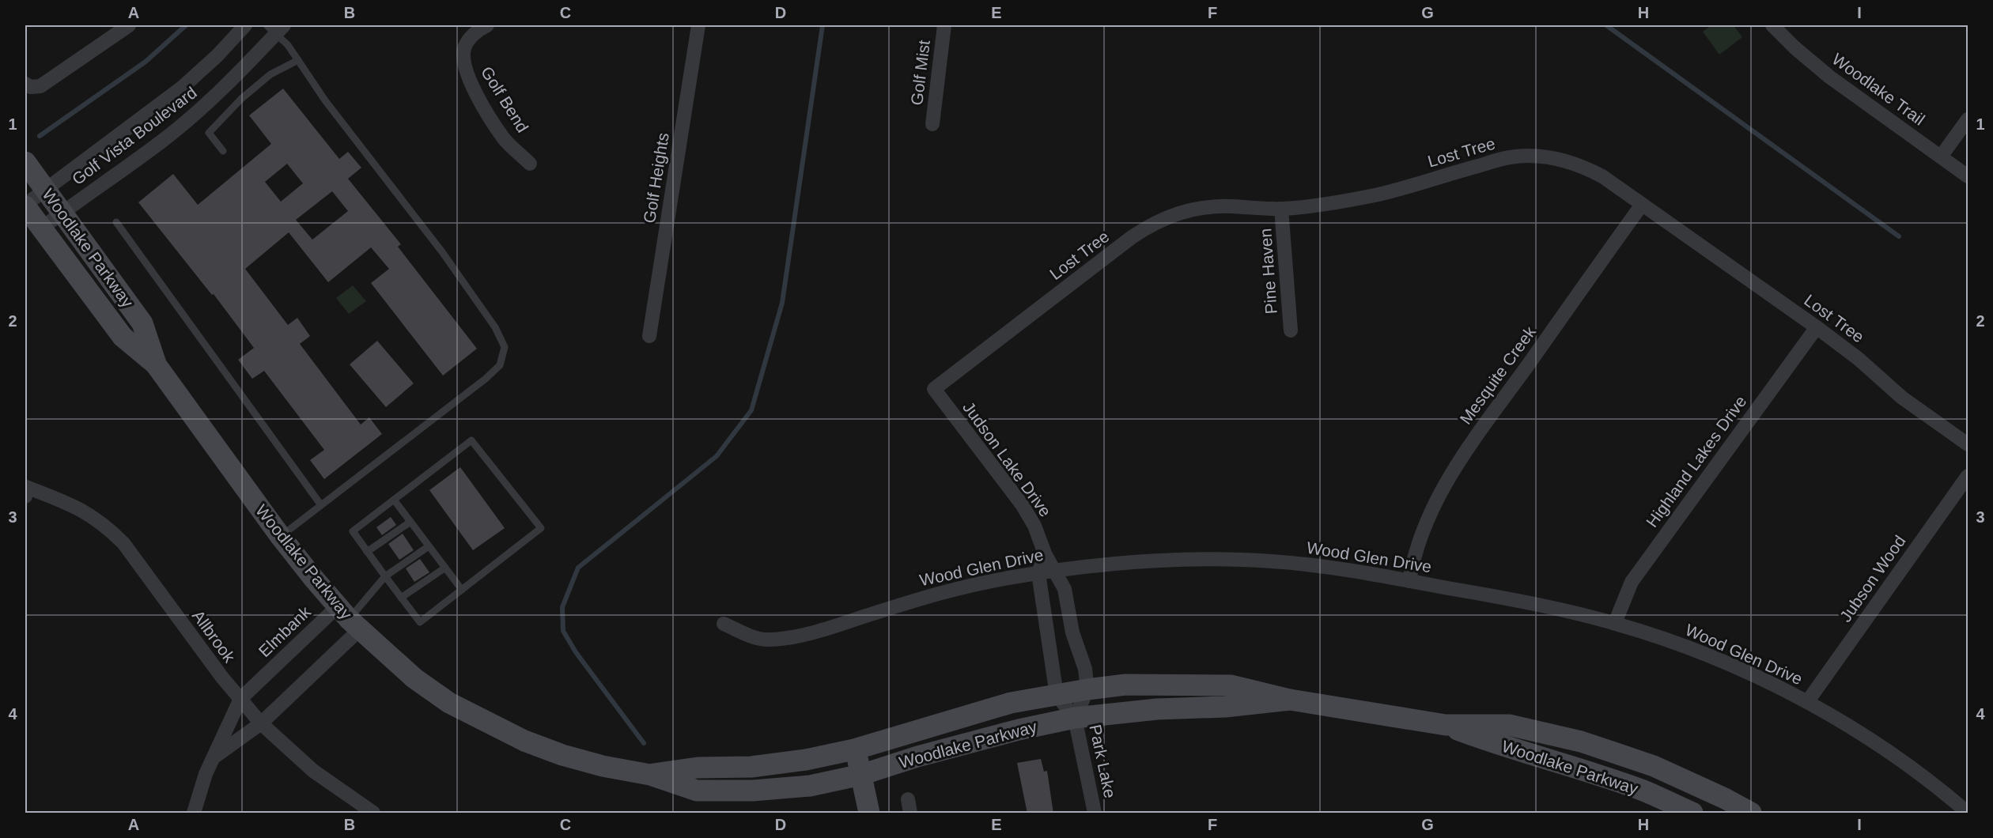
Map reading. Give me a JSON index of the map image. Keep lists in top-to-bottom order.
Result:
{
  "streets": {
    "street": [
      "Golf Mist",
      "Woodlake Trail",
      "Golf Bend",
      "Golf Vista Boulevard",
      "Lost Tree",
      "Golf Heights",
      "Woodlake Parkway",
      "Pine Haven",
      "Mesquite Creek",
      "Judson Lake Drive",
      "Highland Lakes Drive",
      "Wood Glen Drive",
      "Jubson Wood",
      "Elmbank",
      "Allbrook",
      "Park Lake"
    ]
  },
  "crossings": [
    ["Golf Vista Boulevard", "Woodlake Parkway"],
    ["Lost Tree", "Pine Haven"],
    ["Lost Tree", "Mesquite Creek"],
    ["Lost Tree", "Judson Lake Drive"],
    ["Lost Tree", "Highland Lakes Drive"],
    ["Woodlake Parkway", "Judson Lake Drive"],
    ["Woodlake Parkway", "Elmbank"],
    ["Woodlake Parkway", "Park Lake"],
    ["Mesquite Creek", "Wood Glen Drive"],
    ["Judson Lake Drive", "Wood Glen Drive"],
    ["Highland Lakes Drive", "Wood Glen Drive"],
    ["Wood Glen Drive", "Jubson Wood"],
    ["Elmbank", "Allbrook"]
  ],
  "grid": {
    "columns": [
      "A",
      "B",
      "C",
      "D",
      "E",
      "F",
      "G",
      "H",
      "I"
    ],
    "rows": [
      "1",
      "2",
      "3",
      "4"
    ]
  }
}
